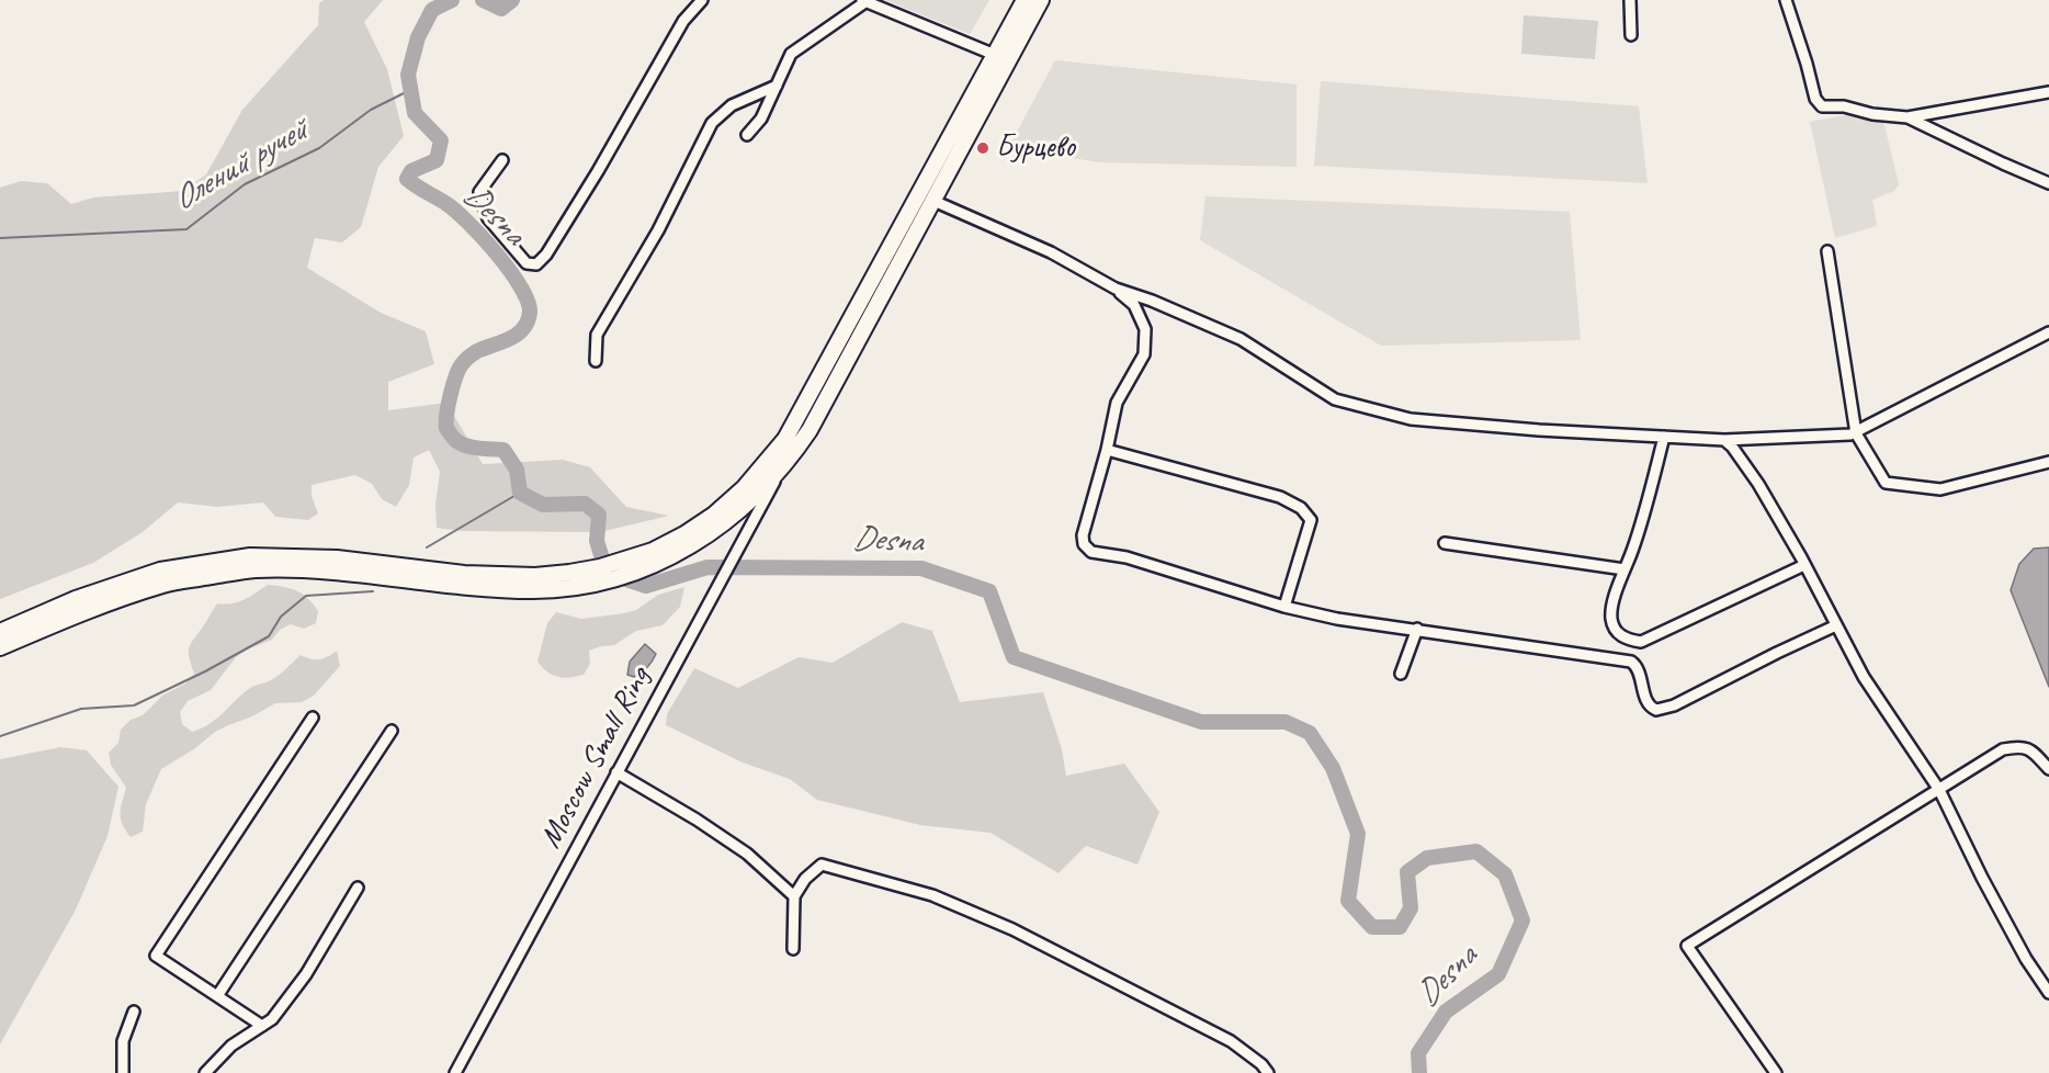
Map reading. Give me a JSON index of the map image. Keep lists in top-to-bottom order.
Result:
{
  "streets": {
    "street": ["Moscow Small Ring"]
  },
  "water": ["Олений ручей", "Desna"],
  "places": ["Бурцево"]
}
